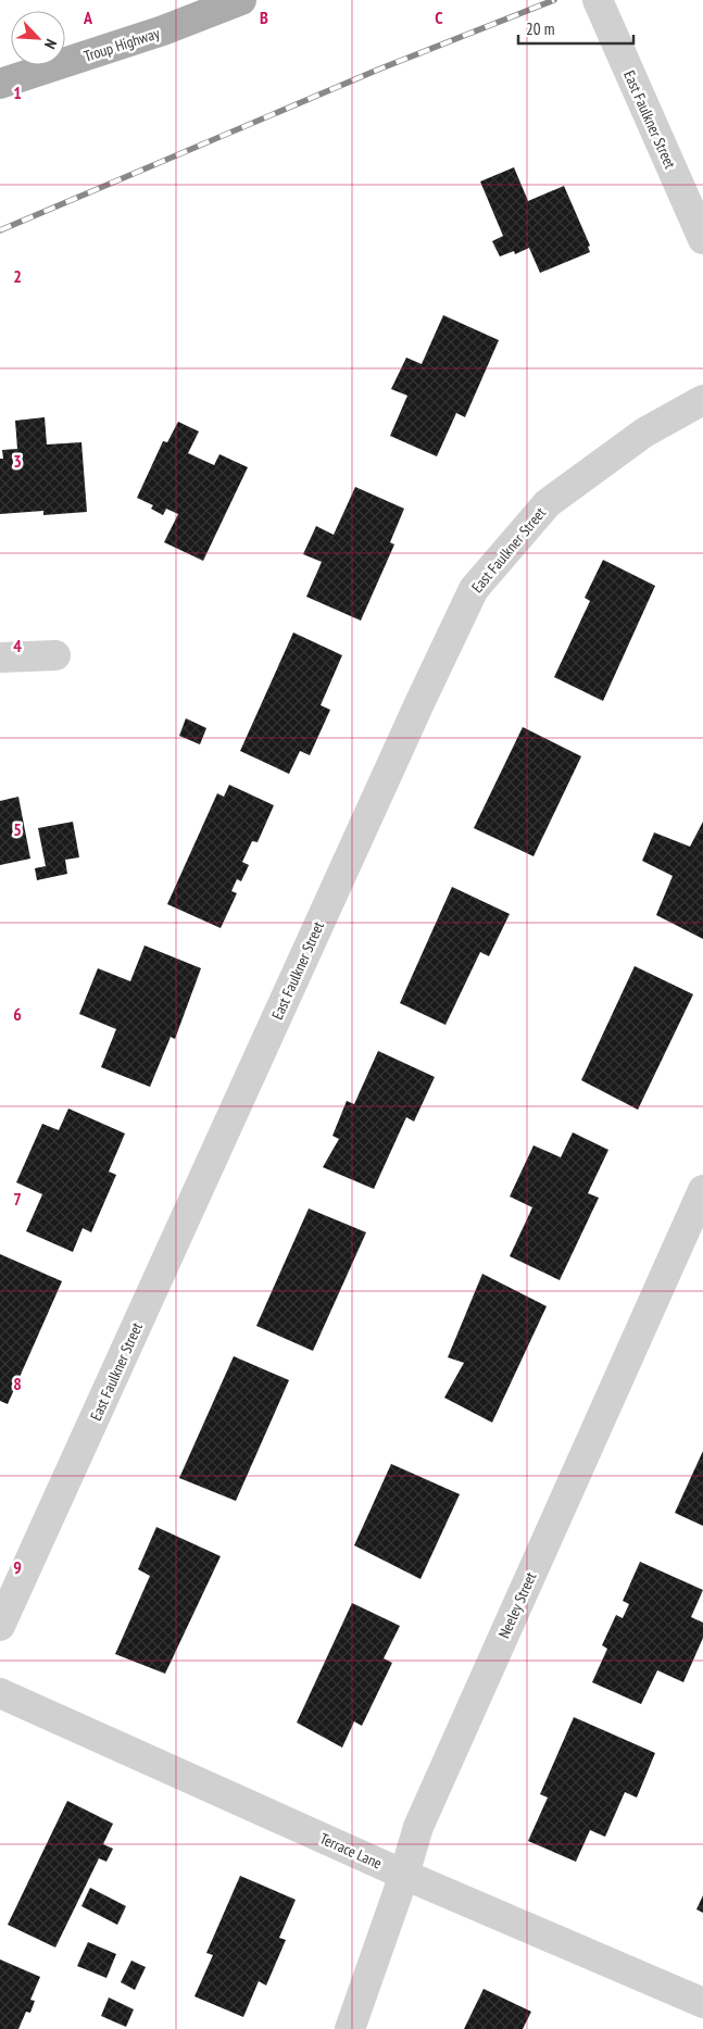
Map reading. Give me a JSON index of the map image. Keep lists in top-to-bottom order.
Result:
{
  "streets": {
    "main road": ["Troup Highway"],
    "street": ["East Faulkner Street", "Neeley Street", "Terrace Lane"]
  },
  "crossings": [
    ["Neeley Street", "Terrace Lane"]
  ],
  "scale_bar": "20 m",
  "north": "bottom right",
  "grid": {
    "columns": ["A", "B", "C"],
    "rows": [
      "1",
      "2",
      "3",
      "4",
      "5",
      "6",
      "7",
      "8",
      "9"
    ]
  }
}
